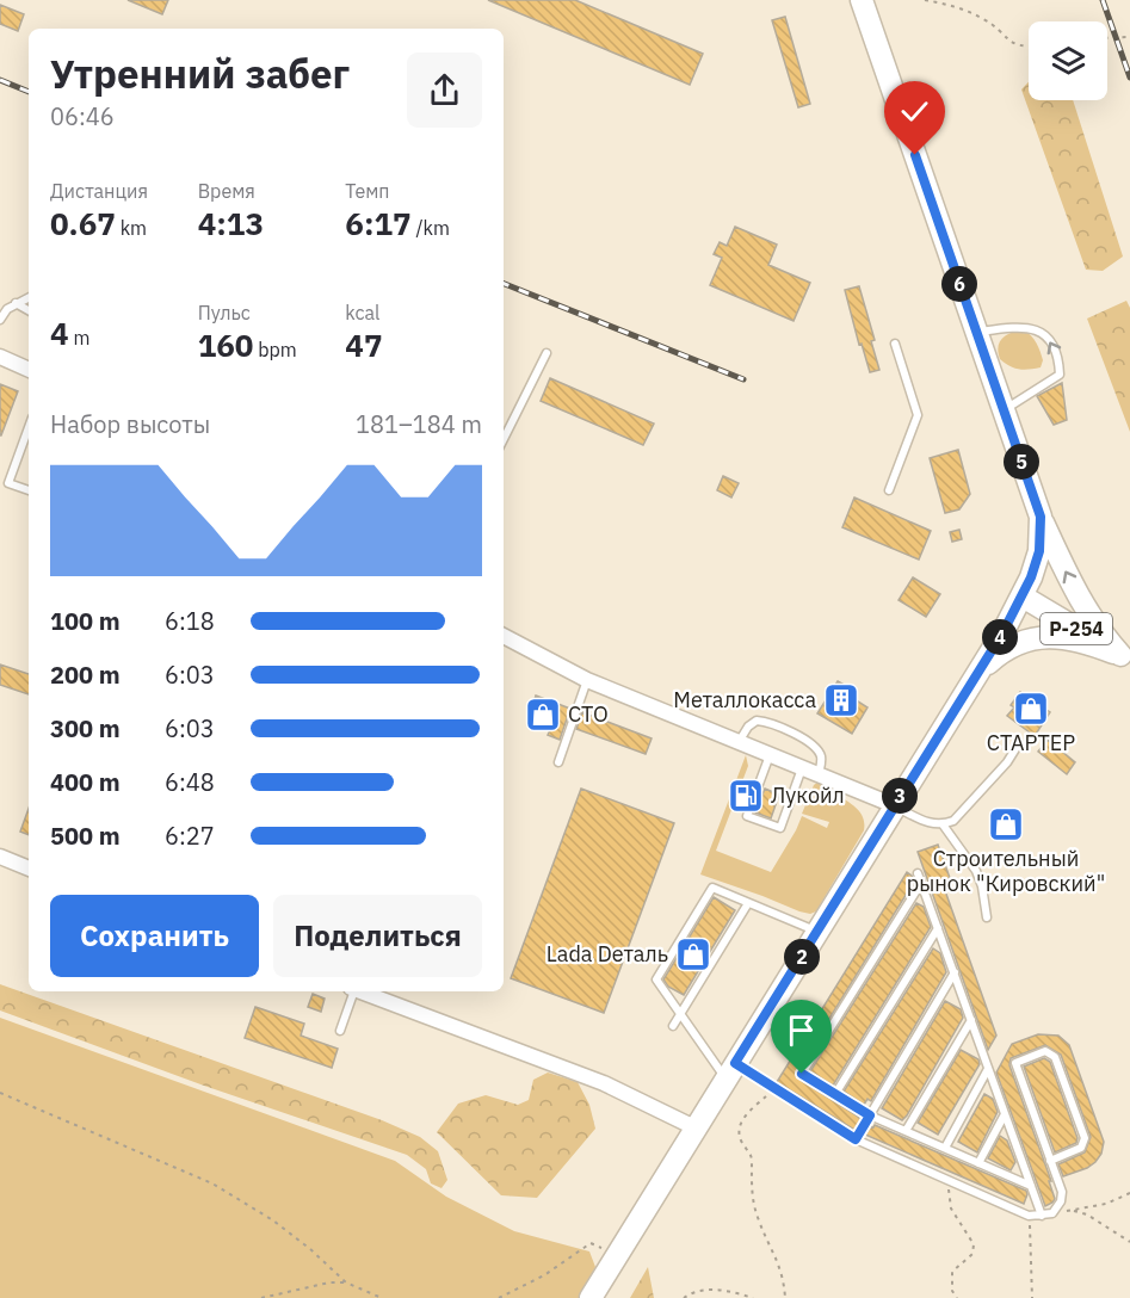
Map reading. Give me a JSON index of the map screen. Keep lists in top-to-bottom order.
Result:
{
  "streets": {
    "main road": ["Р-254"]
  },
  "places": {
    "building": ["Металлокасса"],
    "shop": [
      "СТАРТЕР",
      "СТО",
      "Строительный рынок \"Кировский\"",
      "Lada Dеталь"
    ],
    "fuel station": ["Лукойл"]
  },
  "page": {
    "heading": ["Утренний забег", "06:46"],
    "stats": [
      ["Дистанция", "0.67 km"],
      ["Время", "4:13"],
      ["Темп", "6:17 /km"],
      ["4 m"],
      ["Пульс", "160 bpm"],
      ["kcal", "47"]
    ],
    "pins": [
      "6",
      "5",
      "4",
      "3",
      "2"
    ],
    "chart": ["Набор высоты", "181–184 m"],
    "list": [
      {
        "name": "100 m",
        "note": "6:18"
      },
      {
        "name": "200 m",
        "note": "6:03"
      },
      {
        "name": "300 m",
        "note": "6:03"
      },
      {
        "name": "400 m",
        "note": "6:48"
      },
      {
        "name": "500 m",
        "note": "6:27"
      }
    ],
    "buttons": ["Сохранить", "Поделиться"]
  }
}
